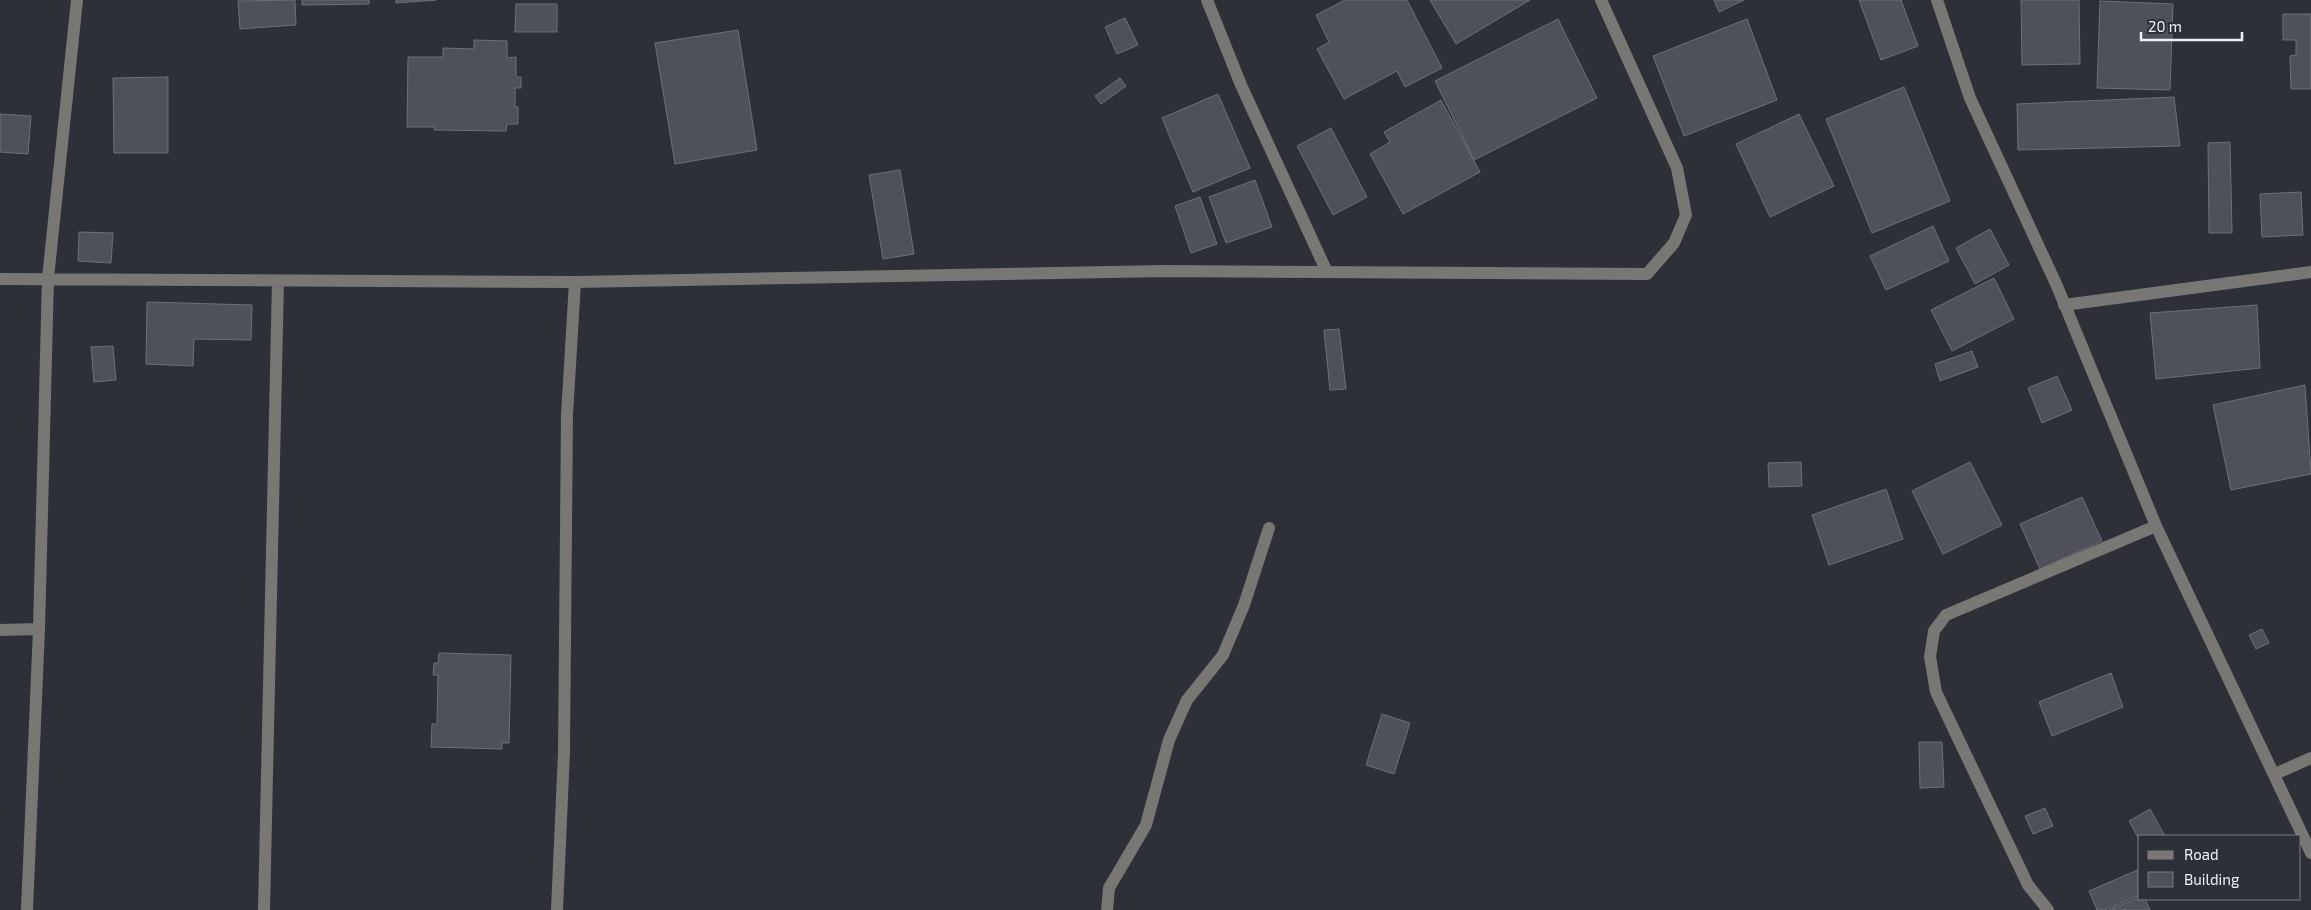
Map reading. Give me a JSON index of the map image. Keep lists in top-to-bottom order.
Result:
{
  "legend": ["Road", "Building"],
  "scale_bar": "20 m"
}
